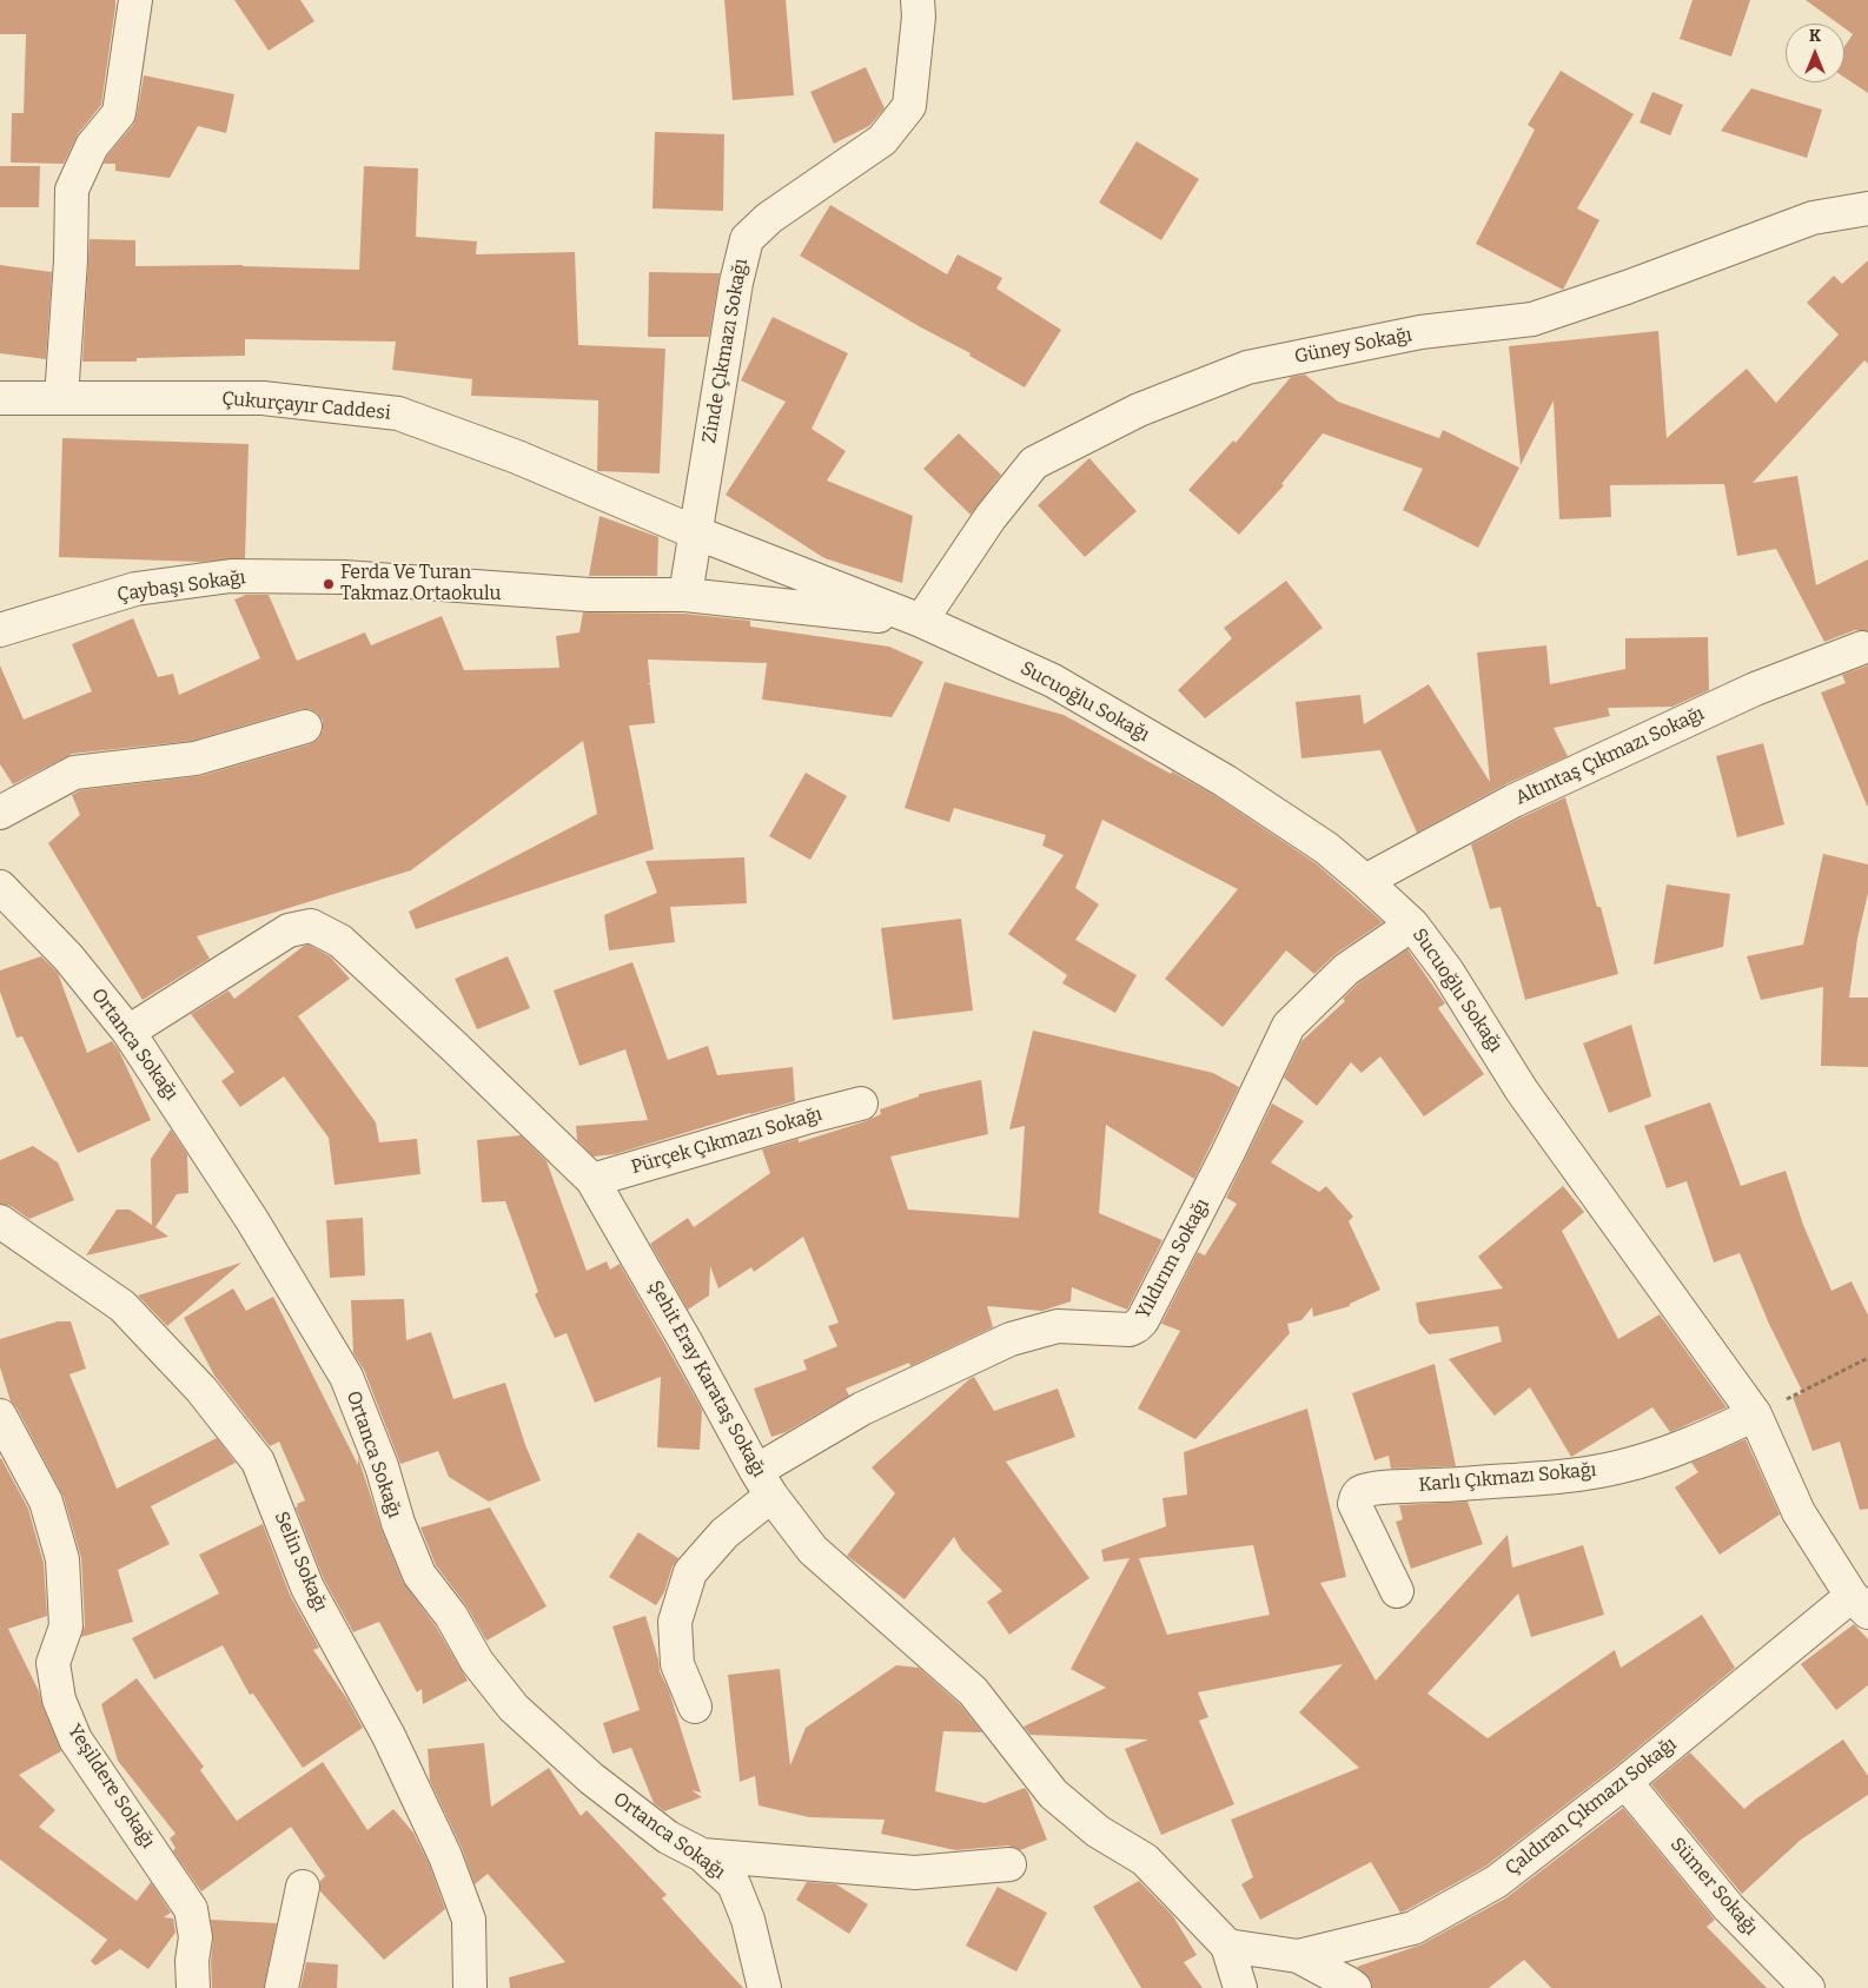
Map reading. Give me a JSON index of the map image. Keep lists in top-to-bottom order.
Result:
{
  "streets": {
    "street": [
      "Güney Sokağı",
      "Zinde Çıkmazı Sokağı",
      "Çukurçayır Caddesi",
      "Çaybaşı Sokağı",
      "Sucuoğlu Sokağı",
      "Altıntaş Çıkmazı Sokağı",
      "Ortanca Sokağı",
      "Pürçek Çıkmazı Sokağı",
      "Yıldırım Sokağı",
      "Şehit Eray Karataş Sokağı",
      "Karlı Çıkmazı Sokağı",
      "Selin Sokağı",
      "Yeşildere Sokağı",
      "Çaldıran Çıkmazı Sokağı",
      "Sümer Sokağı"
    ]
  },
  "crossings": [
    ["Güney Sokağı", "Sucuoğlu Sokağı"],
    ["Zinde Çıkmazı Sokağı", "Çukurçayır Caddesi"],
    ["Zinde Çıkmazı Sokağı", "Çaybaşı Sokağı"],
    ["Zinde Çıkmazı Sokağı", "Sucuoğlu Sokağı"],
    ["Çukurçayır Caddesi", "Sucuoğlu Sokağı"],
    ["Çaybaşı Sokağı", "Sucuoğlu Sokağı"],
    ["Sucuoğlu Sokağı", "Altıntaş Çıkmazı Sokağı"],
    ["Sucuoğlu Sokağı", "Yıldırım Sokağı"],
    ["Sucuoğlu Sokağı", "Karlı Çıkmazı Sokağı"],
    ["Sucuoğlu Sokağı", "Çaldıran Çıkmazı Sokağı"],
    ["Ortanca Sokağı", "Şehit Eray Karataş Sokağı"],
    ["Pürçek Çıkmazı Sokağı", "Şehit Eray Karataş Sokağı"],
    ["Yıldırım Sokağı", "Şehit Eray Karataş Sokağı"],
    ["Çaldıran Çıkmazı Sokağı", "Sümer Sokağı"]
  ],
  "places": ["Ferda Ve Turan Takmaz Ortaokulu"],
  "north": "top"
}
